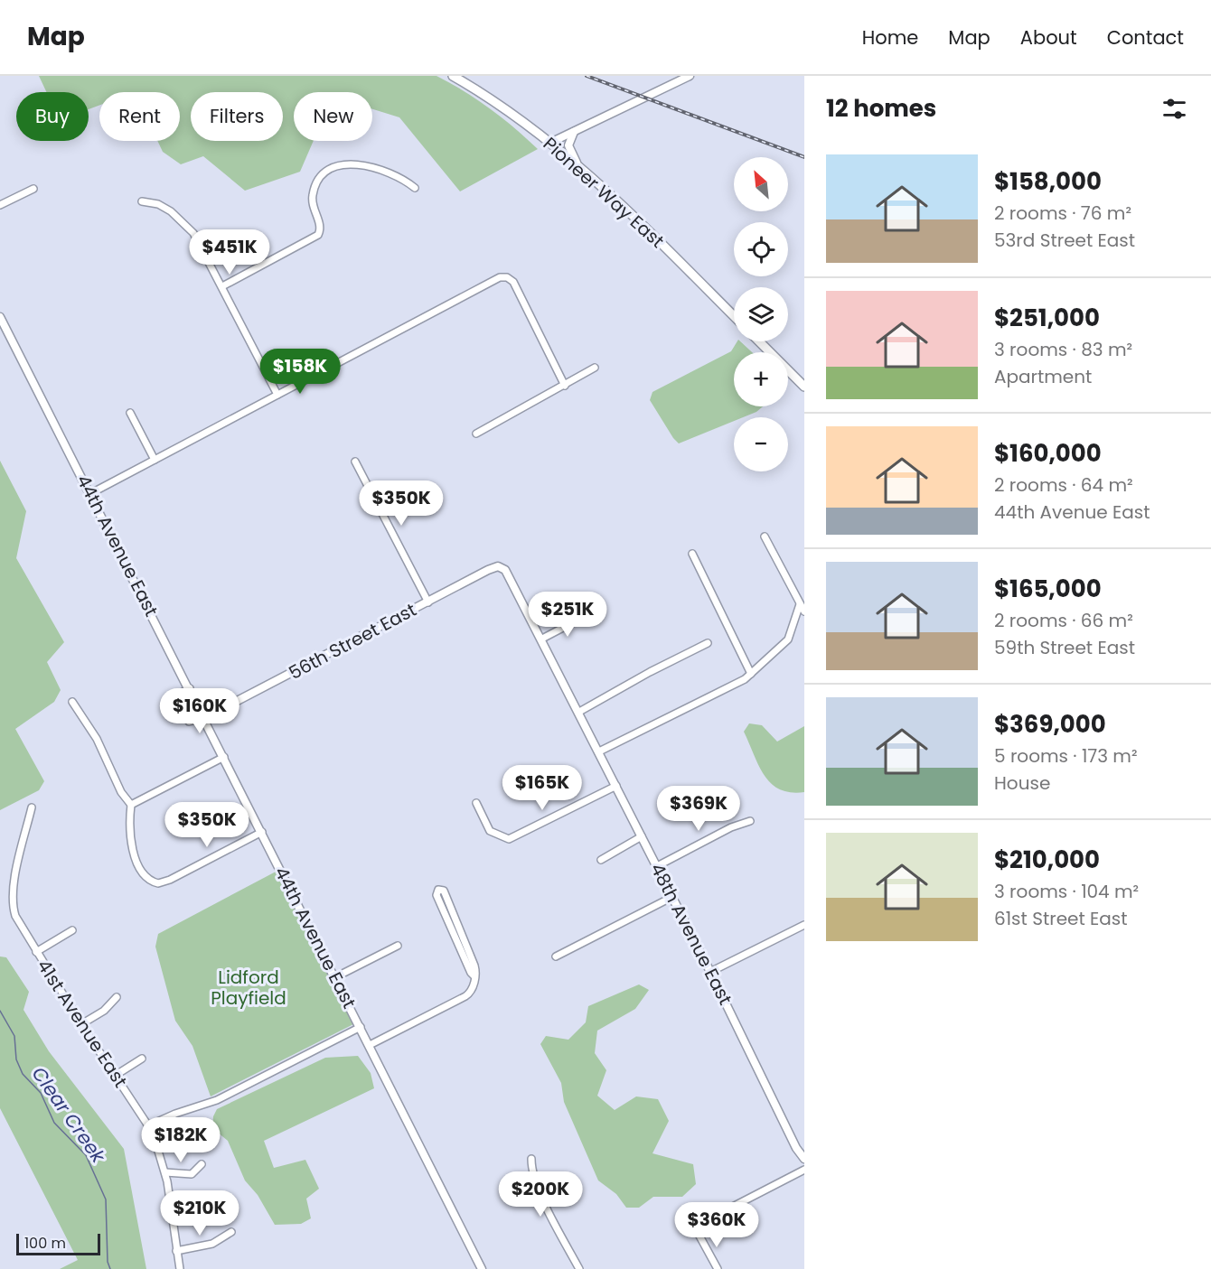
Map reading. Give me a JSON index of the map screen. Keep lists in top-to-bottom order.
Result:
{
  "streets": {
    "main road": ["Pioneer Way East"],
    "street": [
      "44th Avenue East",
      "56th Street East",
      "48th Avenue East",
      "41st Avenue East"
    ]
  },
  "crossings": [
    ["44th Avenue East", "56th Street East"],
    ["56th Street East", "48th Avenue East"]
  ],
  "water": ["Clear Creek"],
  "parks": ["Lidford Playfield"],
  "scale_bar": "100 m",
  "north": "top left",
  "page": {
    "header": "Map",
    "nav": [
      "Home",
      "Map",
      "About",
      "Contact"
    ],
    "heading": "12 homes",
    "chip": [
      "Buy",
      "Rent",
      "Filters",
      "New"
    ],
    "list": [
      {
        "name": "$158,000",
        "note": "2 rooms · 76 m² · 53rd Street East"
      },
      {
        "name": "$251,000",
        "note": "3 rooms · 83 m² · Apartment"
      },
      {
        "name": "$160,000",
        "note": "2 rooms · 64 m² · 44th Avenue East"
      },
      {
        "name": "$165,000",
        "note": "2 rooms · 66 m² · 59th Street East"
      },
      {
        "name": "$369,000",
        "note": "5 rooms · 173 m² · House"
      },
      {
        "name": "$210,000",
        "note": "3 rooms · 104 m² · 61st Street East"
      }
    ],
    "map_buttons": ["+", "−"],
    "price": [
      "$451K",
      "$158K",
      "$350K",
      "$251K",
      "$160K",
      "$165K",
      "$369K",
      "$350K",
      "$182K",
      "$200K",
      "$210K",
      "$360K"
    ],
    "scale": "100 m"
  }
}
